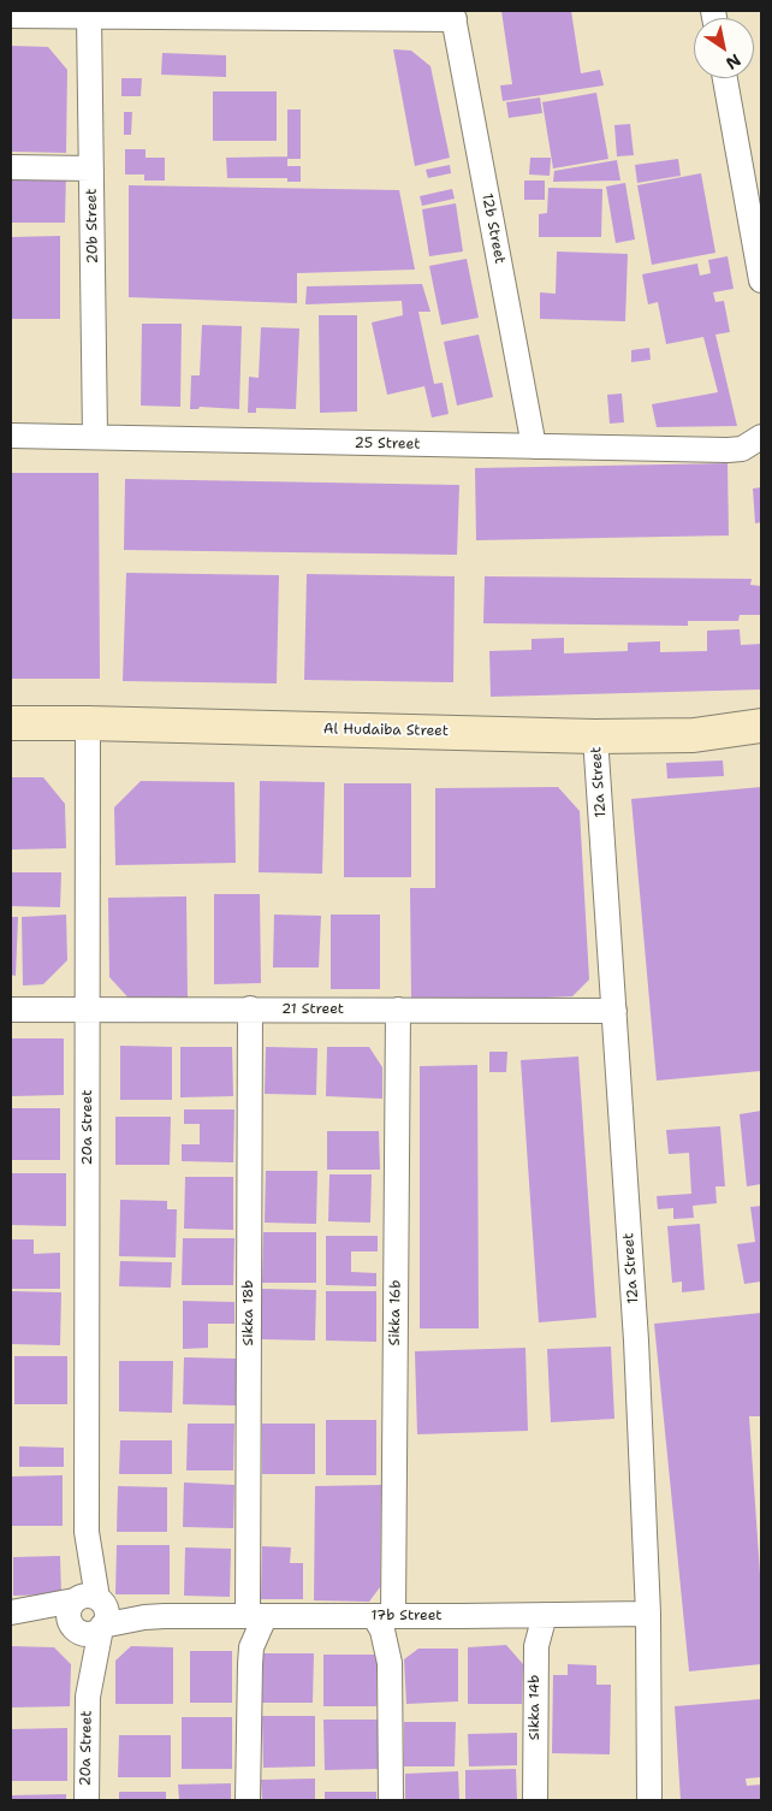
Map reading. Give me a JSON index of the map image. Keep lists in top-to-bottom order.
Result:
{
  "streets": {
    "street": [
      "20b Street",
      "12b Street",
      "25 Street",
      "Al Hudaiba Street",
      "12a Street",
      "21 Street",
      "20a Street",
      "Sikka 18b",
      "Sikka 16b",
      "17b Street",
      "Sikka 14b"
    ]
  },
  "crossings": [
    ["20b Street", "25 Street"],
    ["12b Street", "25 Street"],
    ["Al Hudaiba Street", "12a Street"],
    ["Al Hudaiba Street", "20a Street"],
    ["12a Street", "21 Street"],
    ["12a Street", "17b Street"],
    ["21 Street", "20a Street"],
    ["21 Street", "Sikka 18b"],
    ["21 Street", "Sikka 16b"],
    ["20a Street", "17b Street"],
    ["Sikka 18b", "17b Street"],
    ["Sikka 16b", "17b Street"],
    ["17b Street", "Sikka 14b"]
  ],
  "north": "bottom right"
}
